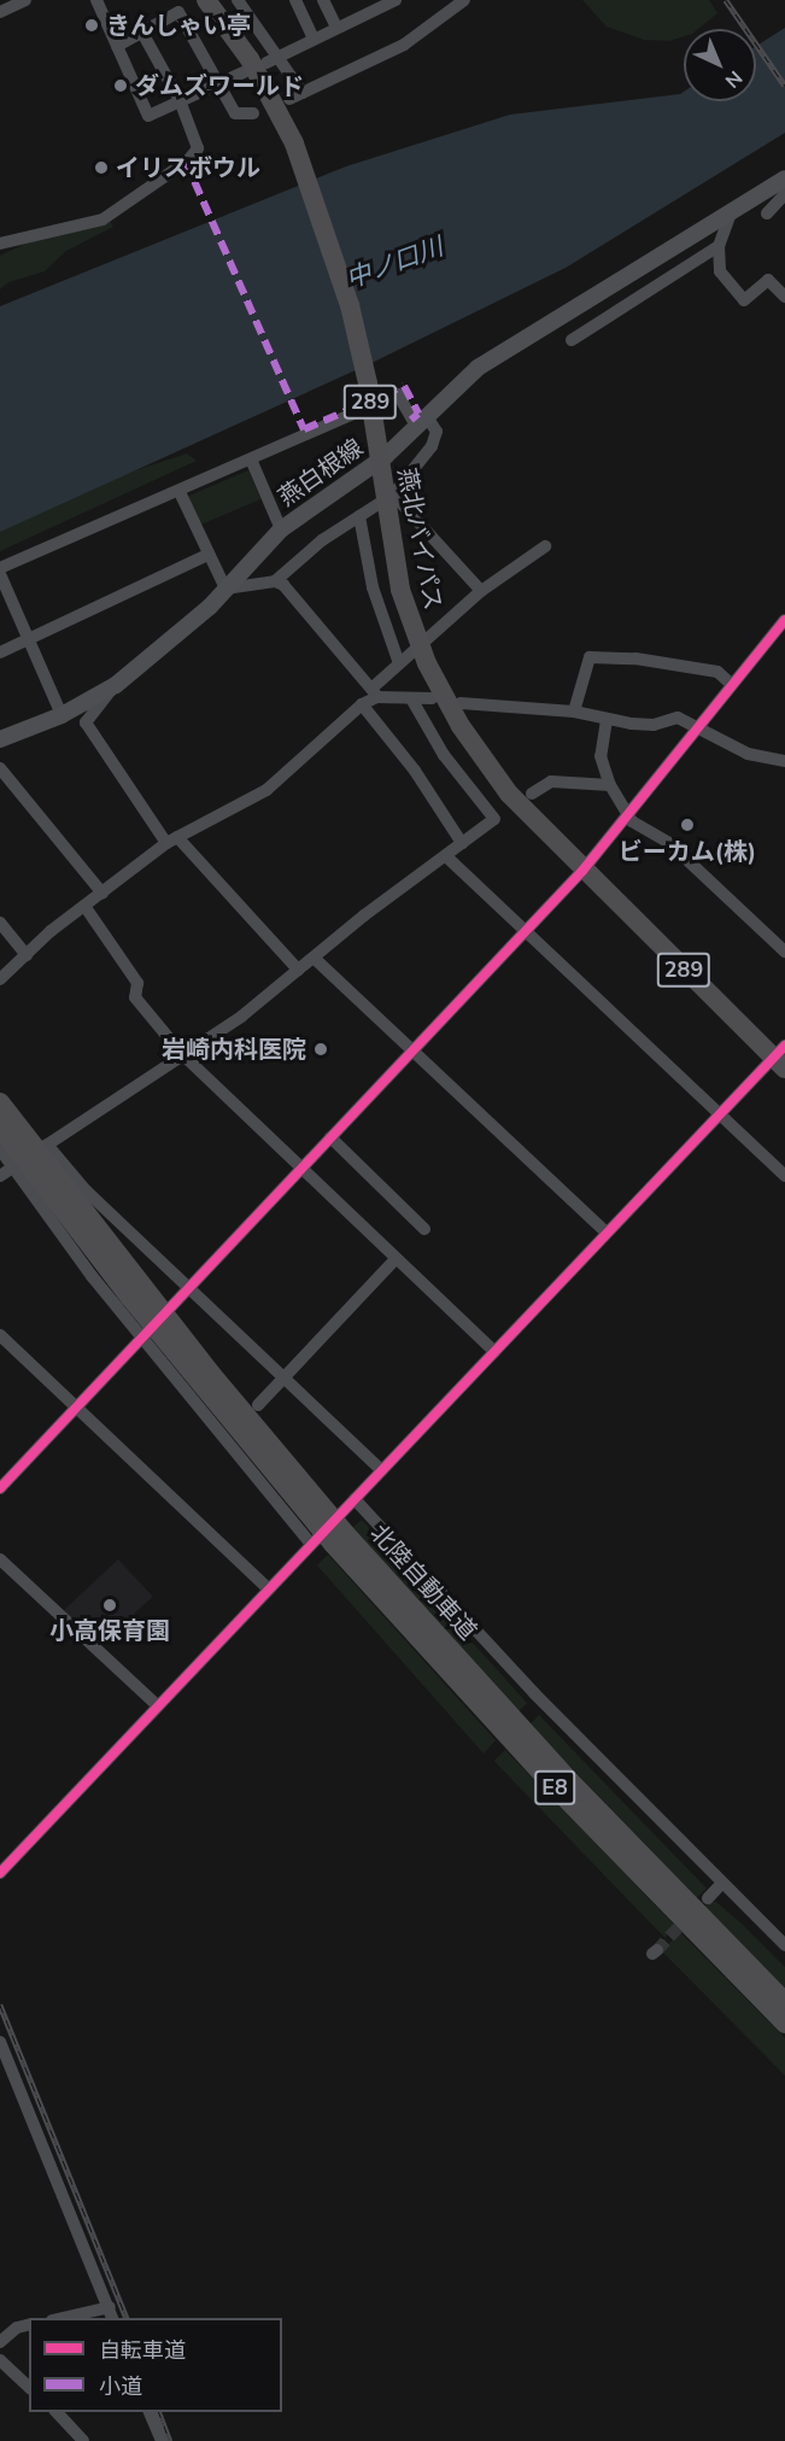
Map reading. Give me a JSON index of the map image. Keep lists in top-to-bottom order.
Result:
{
  "streets": {
    "highway": [
      "289",
      "燕北バイパス",
      "北陸自動車道",
      "E8"
    ],
    "main road": ["燕白根線"]
  },
  "water": ["中ノ口川"],
  "places": [
    "きんしゃい亭",
    "ダムズワールド",
    "イリスボウル",
    "ビーカム(株)",
    "岩崎内科医院",
    "小高保育園"
  ],
  "legend": ["自転車道", "小道"],
  "north": "bottom right"
}
